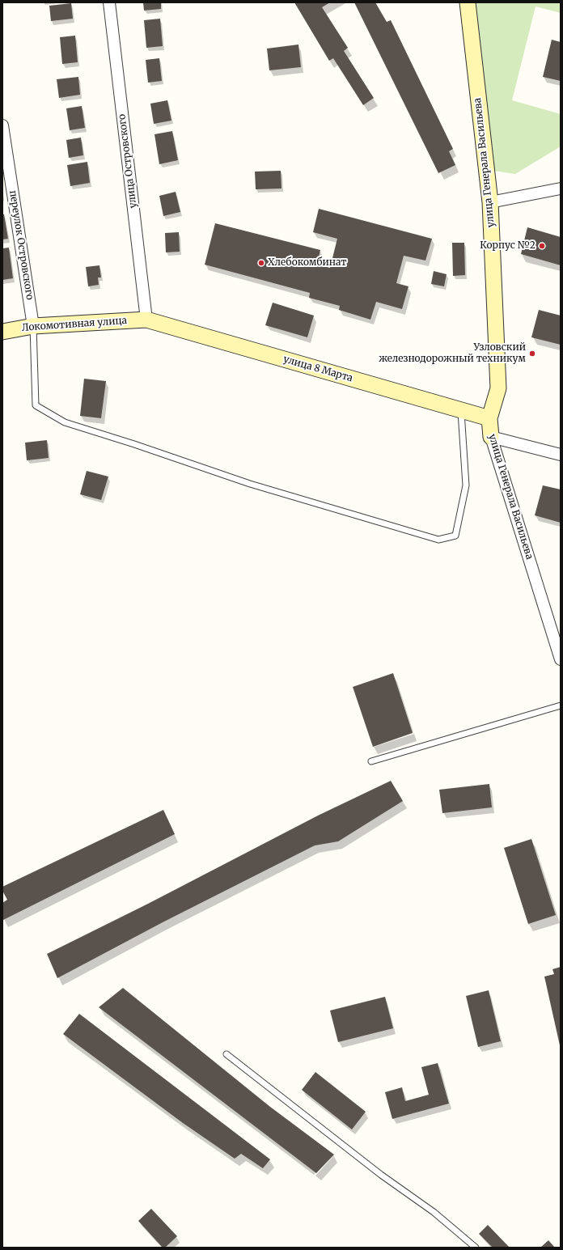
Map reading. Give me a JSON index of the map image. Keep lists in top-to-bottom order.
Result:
{
  "streets": {
    "main road": ["улица Генерала Васильева", "Локомотивная улица", "улица 8 Марта"],
    "street": ["улица Островского", "переулок Островского"]
  },
  "crossings": [
    ["улица Островского", "Локомотивная улица"],
    ["улица Островского", "улица 8 Марта"],
    ["улица Генерала Васильева", "улица 8 Марта"],
    ["переулок Островского", "Локомотивная улица"],
    ["Локомотивная улица", "улица 8 Марта"]
  ],
  "places": ["Корпус №2", "Хлебокомбинат", "Узловский железнодорожный техникум"]
}
